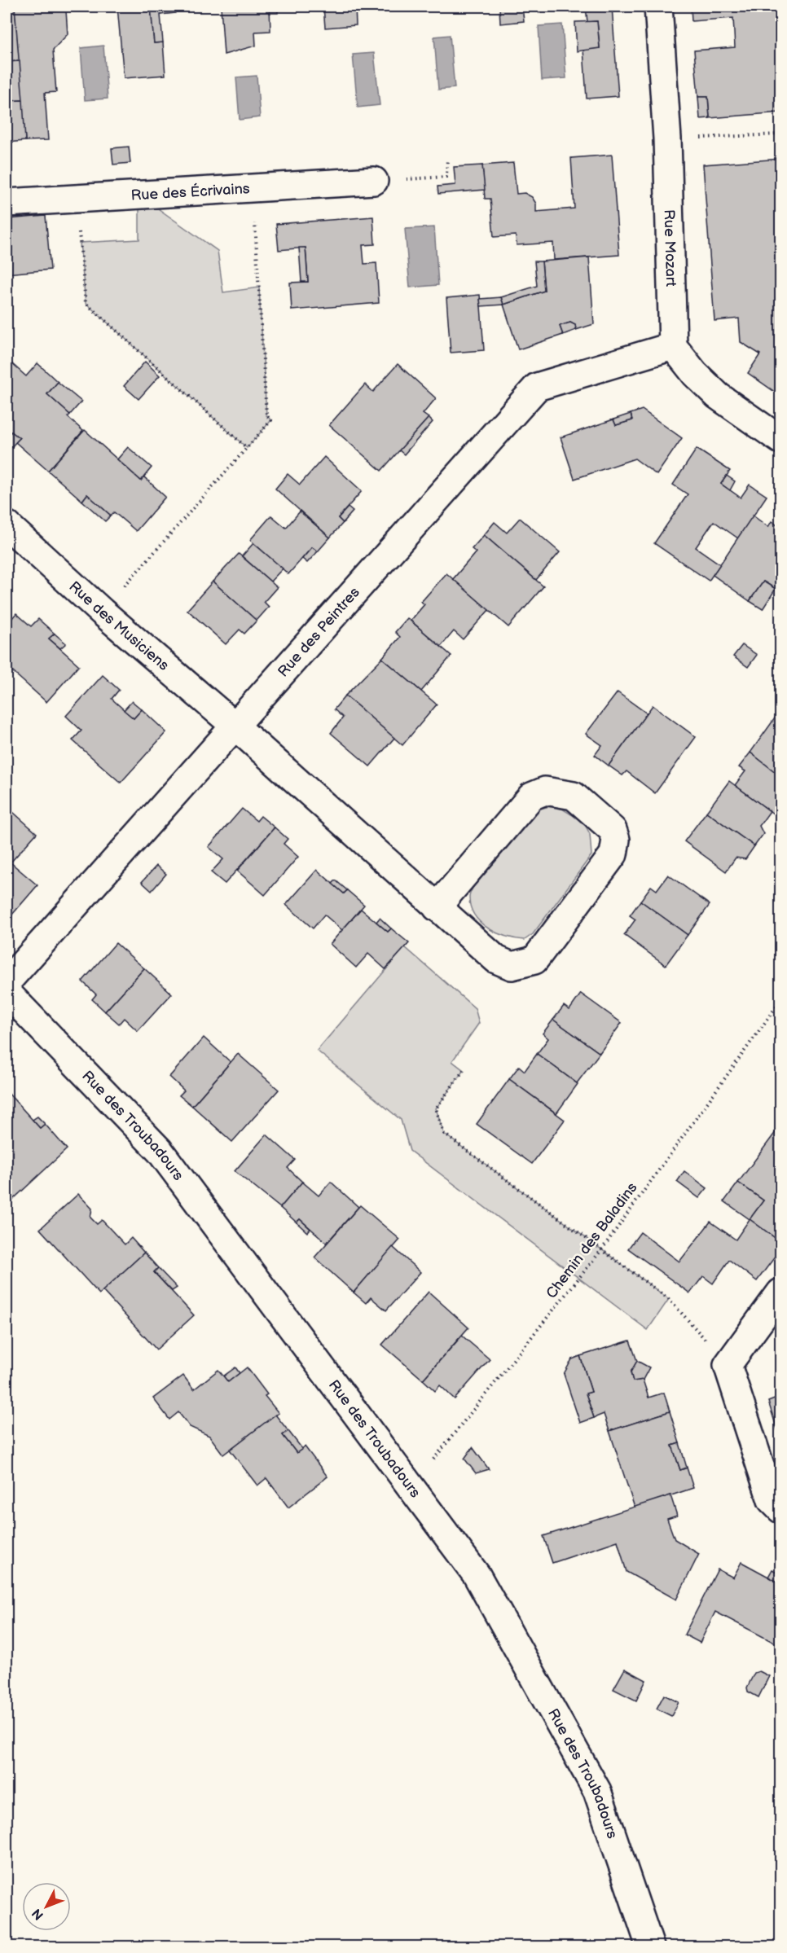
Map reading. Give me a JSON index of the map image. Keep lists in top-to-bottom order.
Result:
{
  "streets": {
    "street": [
      "Rue des Écrivains",
      "Rue Mozart",
      "Rue des Musiciens",
      "Rue des Peintres",
      "Rue des Troubadours"
    ],
    "path": ["Chemin des Baladins"]
  },
  "crossings": [
    ["Rue Mozart", "Rue des Peintres"],
    ["Rue des Musiciens", "Rue des Peintres"],
    ["Rue des Troubadours", "Chemin des Baladins"]
  ],
  "north": "bottom left"
}
